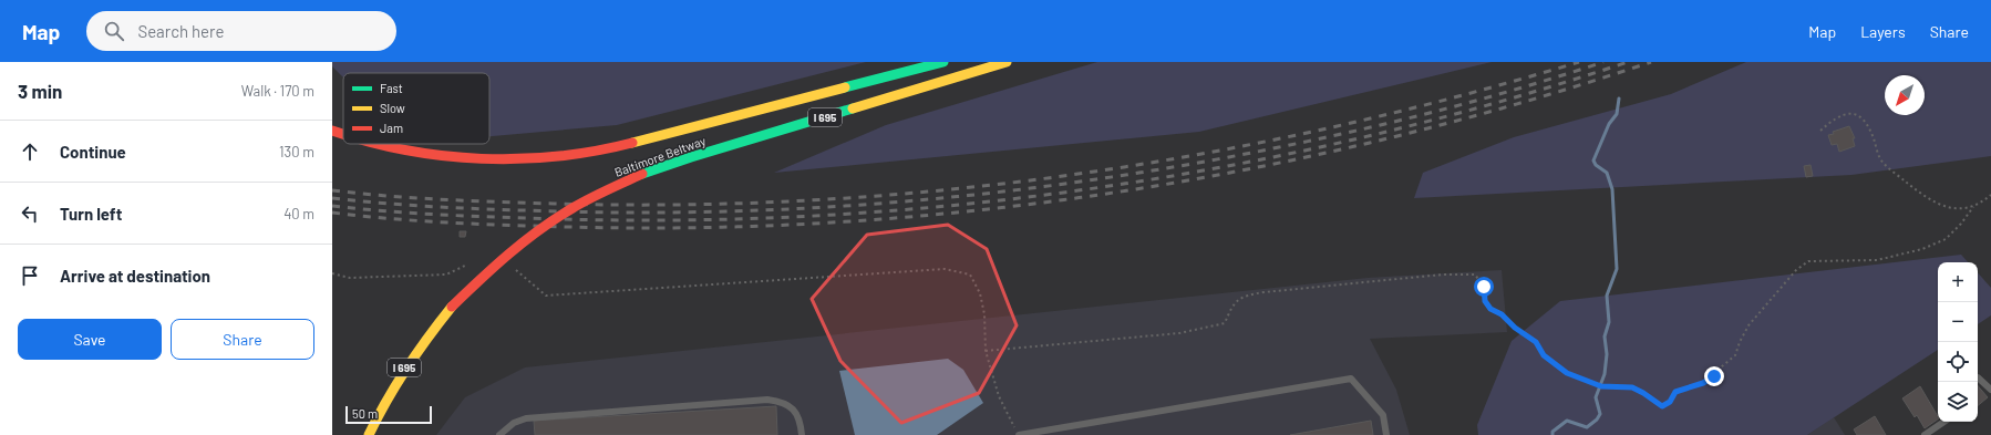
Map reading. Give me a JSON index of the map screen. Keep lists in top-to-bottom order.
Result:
{
  "streets": {
    "highway": ["I 695", "Baltimore Beltway"]
  },
  "legend": ["Fast", "Slow", "Jam"],
  "scale_bar": "50 m",
  "north": "bottom left",
  "page": {
    "header": "Map",
    "search": "Search here",
    "nav": ["Map", "Layers", "Share"],
    "heading": ["3 min", "Walk · 170 m"],
    "list": [
      ["Continue", "130 m"],
      ["Turn left", "40 m"],
      "Arrive at destination"
    ],
    "map_buttons": ["+", "−"],
    "buttons": ["Save", "Share"],
    "scale": "50 m"
  }
}
